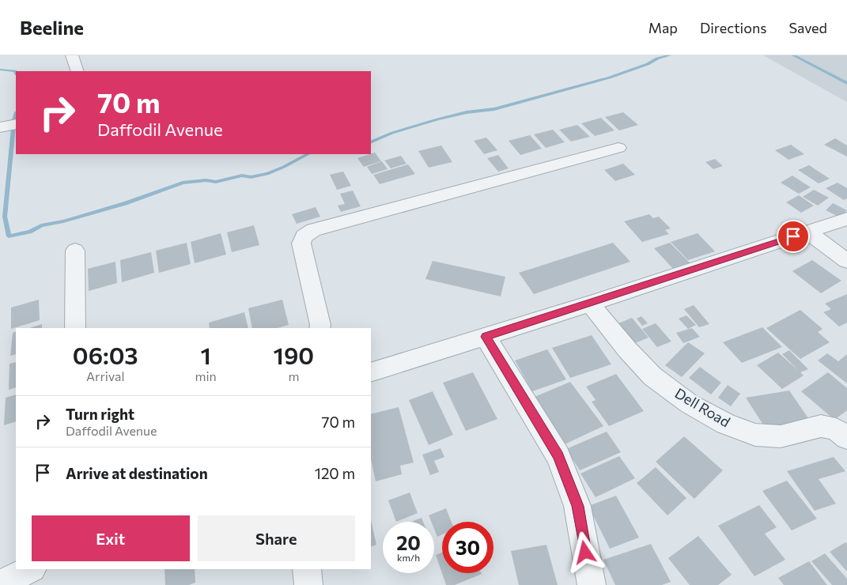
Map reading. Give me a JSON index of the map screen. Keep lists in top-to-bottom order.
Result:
{
  "streets": {
    "street": ["Dell Road"]
  },
  "page": {
    "header": "Beeline",
    "nav": ["Map", "Directions", "Saved"],
    "turn": ["70 m", "Daffodil Avenue"],
    "eta": [
      "06:03",
      "Arrival",
      "1",
      "min",
      "190",
      "m"
    ],
    "list": [
      {
        "name": "Turn right",
        "note": "Daffodil Avenue",
        "value": "70 m"
      },
      {
        "name": "Arrive at destination",
        "value": "120 m"
      }
    ],
    "buttons": ["Exit", "Share"],
    "speed": "20 km/h",
    "limit": "30"
  }
}
